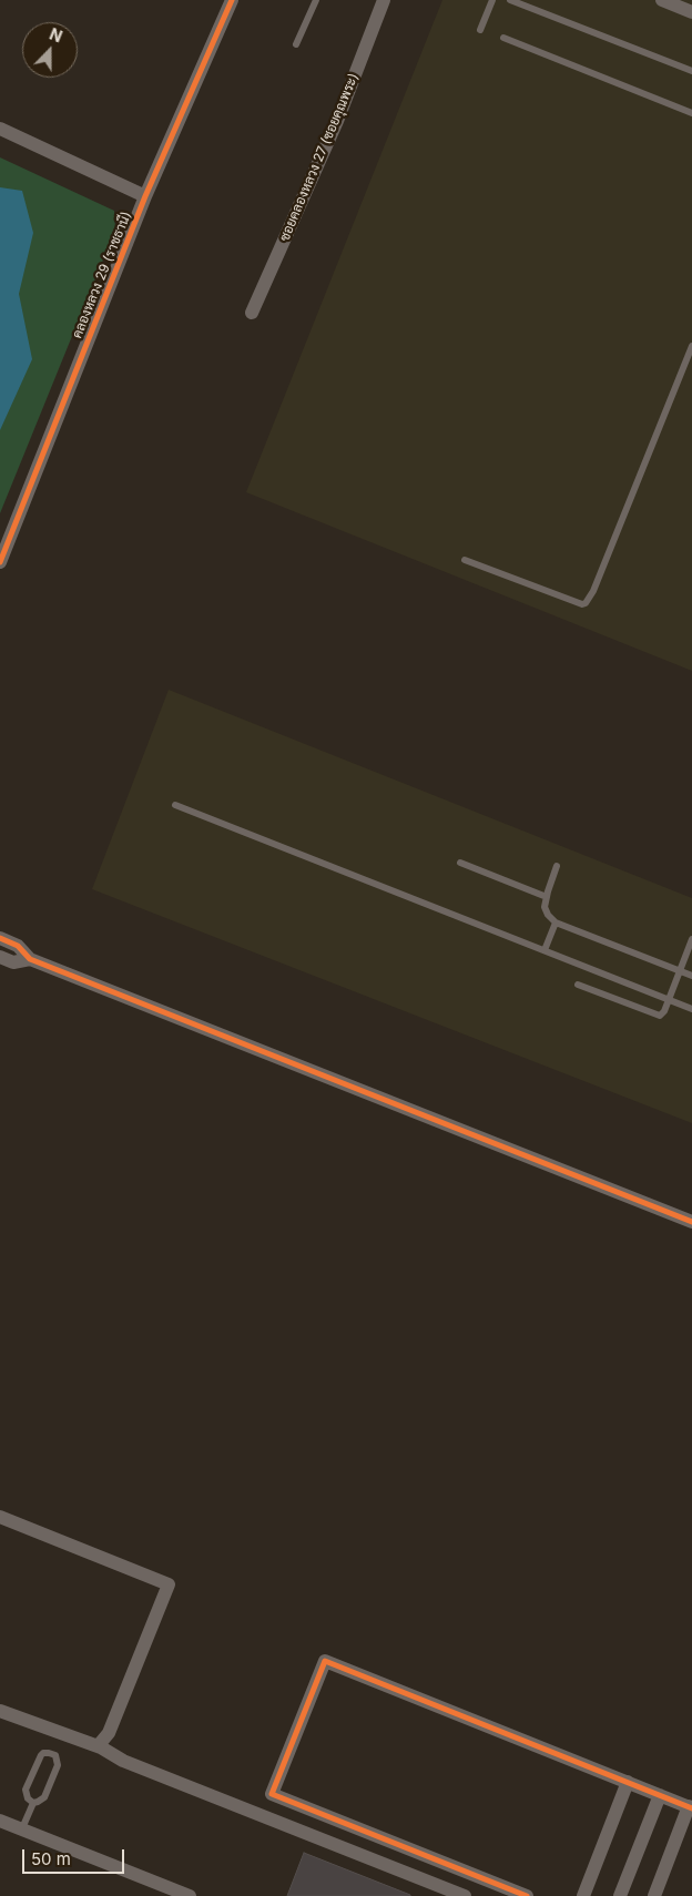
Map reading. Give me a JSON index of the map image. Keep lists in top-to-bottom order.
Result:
{
  "streets": {
    "street": ["ซอยคลองหลวง 27 (ซอยคุณพระ)", "คลองหลวง 29 (ราชธานี)"]
  },
  "scale_bar": "50 m",
  "north": "top"
}
